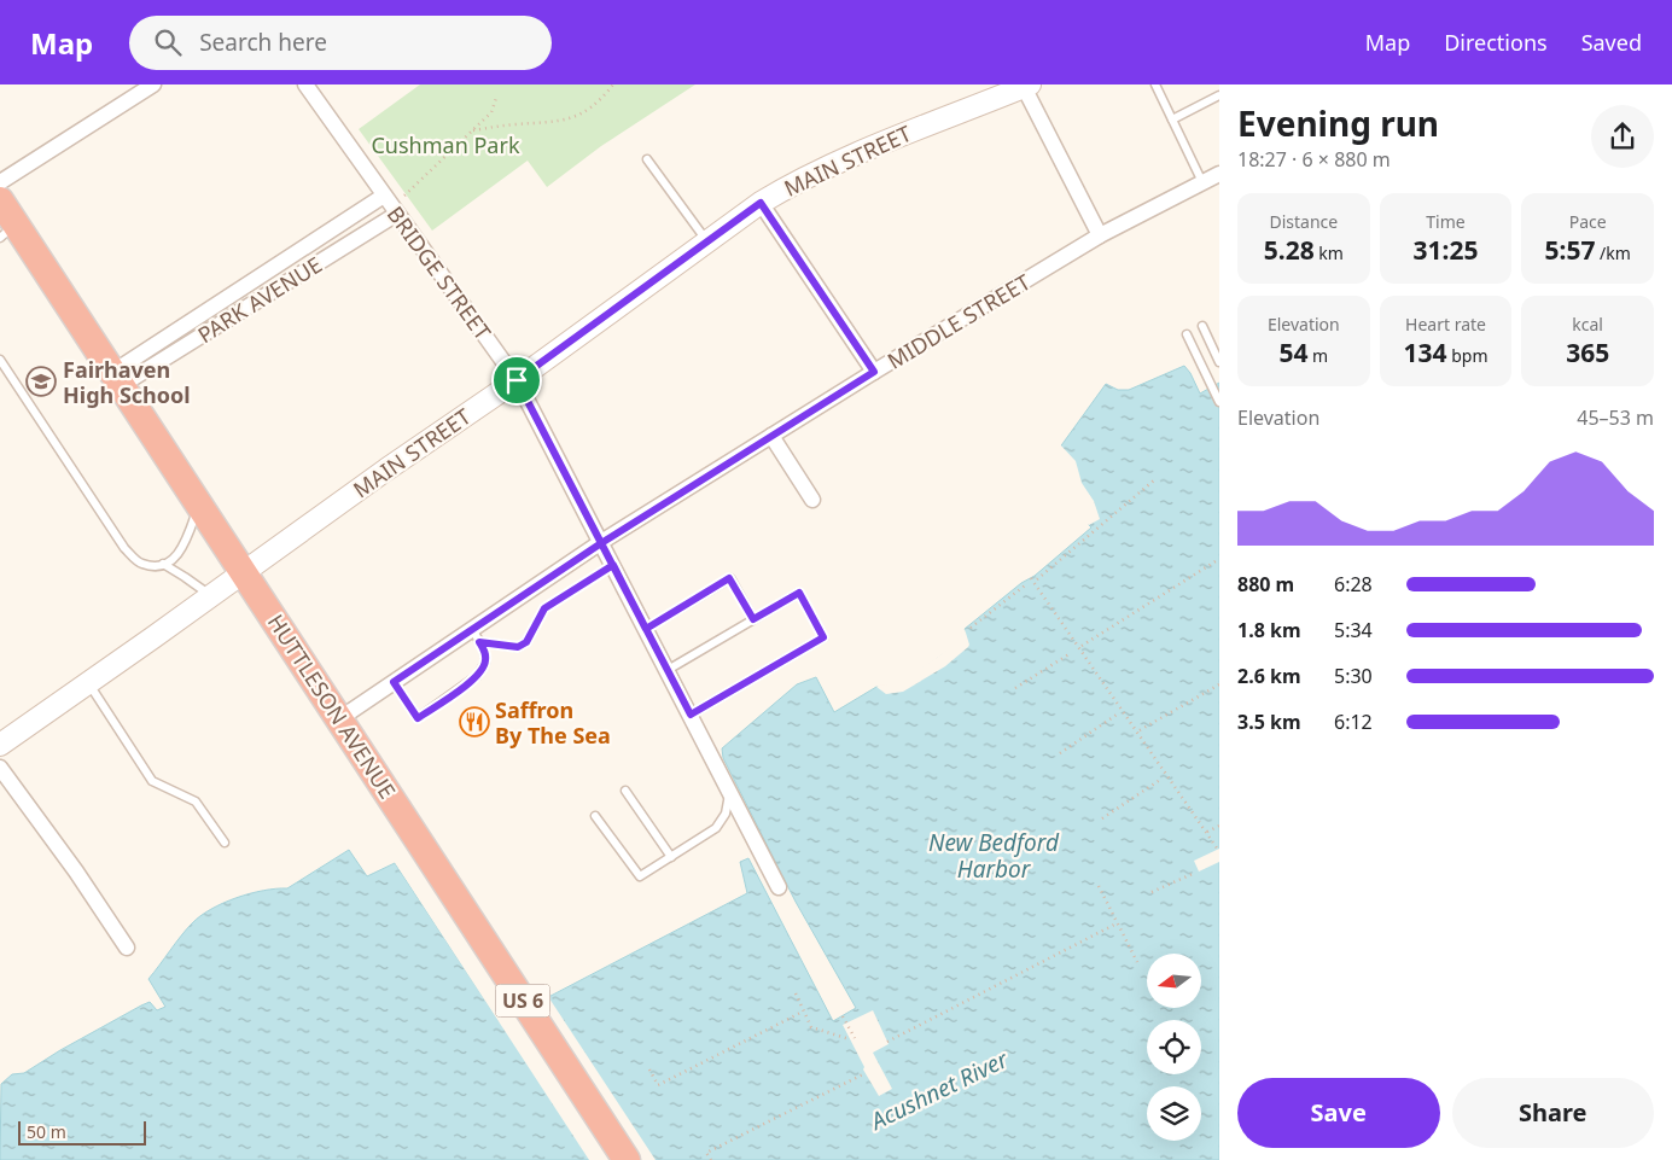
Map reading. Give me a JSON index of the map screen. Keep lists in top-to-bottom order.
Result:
{
  "streets": {
    "highway": ["HUTTLESON AVENUE", "US 6"],
    "main road": ["MAIN STREET"],
    "street": ["BRIDGE STREET", "PARK AVENUE", "MIDDLE STREET"]
  },
  "crossings": [
    ["MAIN STREET", "BRIDGE STREET"],
    ["MAIN STREET", "HUTTLESON AVENUE"],
    ["MAIN STREET", "US 6"],
    ["BRIDGE STREET", "PARK AVENUE"],
    ["BRIDGE STREET", "MIDDLE STREET"],
    ["PARK AVENUE", "US 6"],
    ["MIDDLE STREET", "HUTTLESON AVENUE"],
    ["HUTTLESON AVENUE", "US 6"]
  ],
  "water": ["New Bedford Harbor", "Acushnet River"],
  "parks": ["Cushman Park"],
  "places": {
    "school or university": ["Fairhaven High School"],
    "restaurant": ["Saffron By The Sea"]
  },
  "scale_bar": "50 m",
  "north": "left",
  "page": {
    "header": "Map",
    "search": "Search here",
    "nav": ["Map", "Directions", "Saved"],
    "heading": ["Evening run", "18:27 · 6 × 880 m"],
    "stats": [
      ["Distance", "5.28 km"],
      ["Time", "31:25"],
      ["Pace", "5:57 /km"],
      ["Elevation", "54 m"],
      ["Heart rate", "134 bpm"],
      ["kcal", "365"]
    ],
    "chart": ["Elevation", "45–53 m"],
    "list": [
      {
        "name": "880 m",
        "note": "6:28"
      },
      {
        "name": "1.8 km",
        "note": "5:34"
      },
      {
        "name": "2.6 km",
        "note": "5:30"
      },
      {
        "name": "3.5 km",
        "note": "6:12"
      }
    ],
    "buttons": ["Save", "Share"],
    "scale": "50 m"
  }
}
